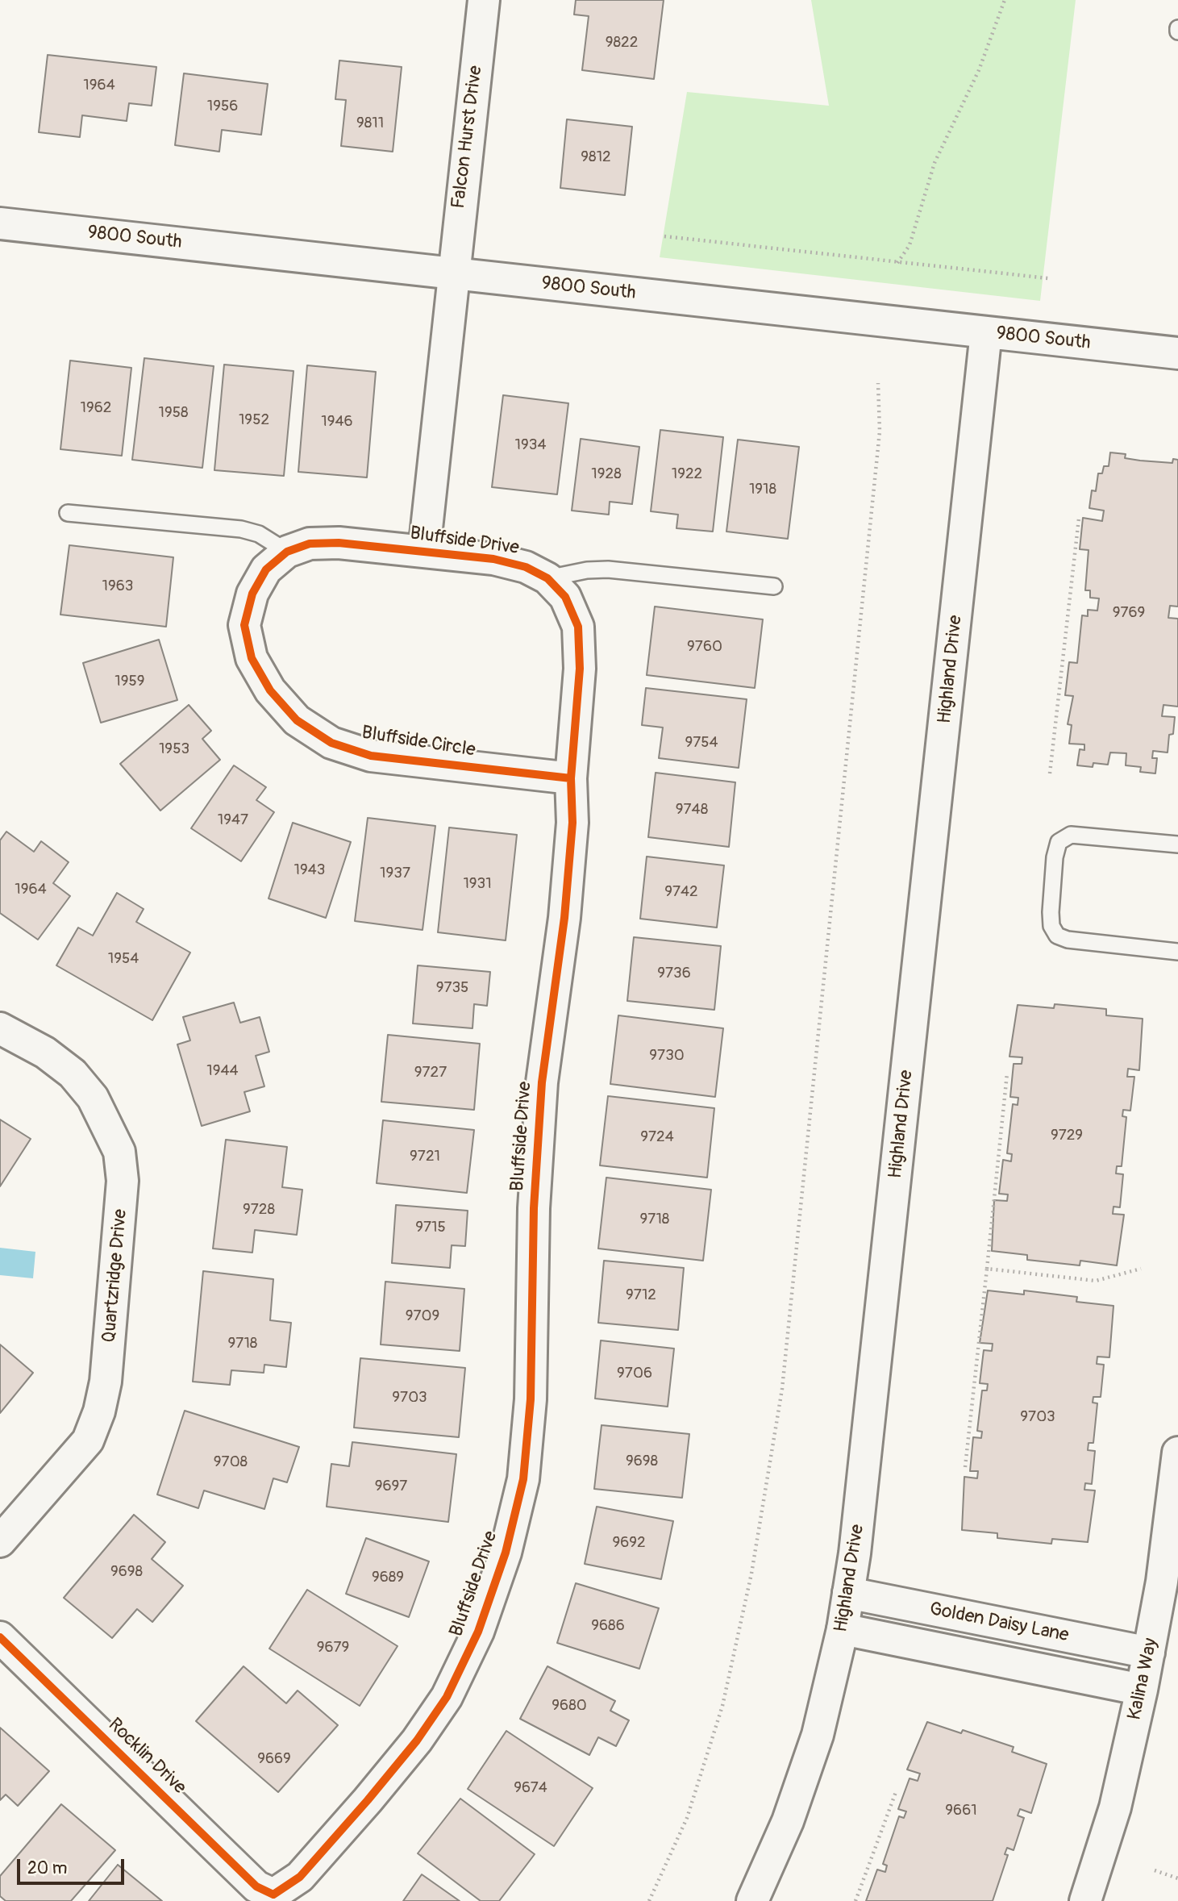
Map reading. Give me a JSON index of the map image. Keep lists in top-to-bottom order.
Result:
{
  "streets": {
    "street": [
      "Falcon Hurst Drive",
      "9800 South",
      "Bluffside Drive",
      "Highland Drive",
      "Bluffside Circle",
      "Quartzridge Drive",
      "Golden Daisy Lane",
      "Kalina Way",
      "Rocklin Drive"
    ]
  },
  "crossings": [
    ["Falcon Hurst Drive", "9800 South"],
    ["Falcon Hurst Drive", "Bluffside Drive"],
    ["9800 South", "Bluffside Drive"],
    ["9800 South", "Highland Drive"],
    ["Bluffside Drive", "Bluffside Circle"],
    ["Bluffside Drive", "Rocklin Drive"],
    ["Highland Drive", "Golden Daisy Lane"],
    ["Golden Daisy Lane", "Kalina Way"]
  ],
  "house_numbers": [
    "9822",
    "1964",
    "1956",
    "9811",
    "9812",
    "1962",
    "1958",
    "1952",
    "1946",
    "1934",
    "1928",
    "1922",
    "1918",
    "1963",
    "9769",
    "9760",
    "1959",
    "9754",
    "1953",
    "9748",
    "1947",
    "1943",
    "1937",
    "1931",
    "1964",
    "9742",
    "1954",
    "9736",
    "9735",
    "9730",
    "1944",
    "9727",
    "9729",
    "9724",
    "9721",
    "9728",
    "9718",
    "9715",
    "9712",
    "9709",
    "9718",
    "9706",
    "9703",
    "9703",
    "9698",
    "9708",
    "9697",
    "9692",
    "9698",
    "9689",
    "9686",
    "9679",
    "9680",
    "9669",
    "9674",
    "9661"
  ],
  "scale_bar": "20 m"
}
